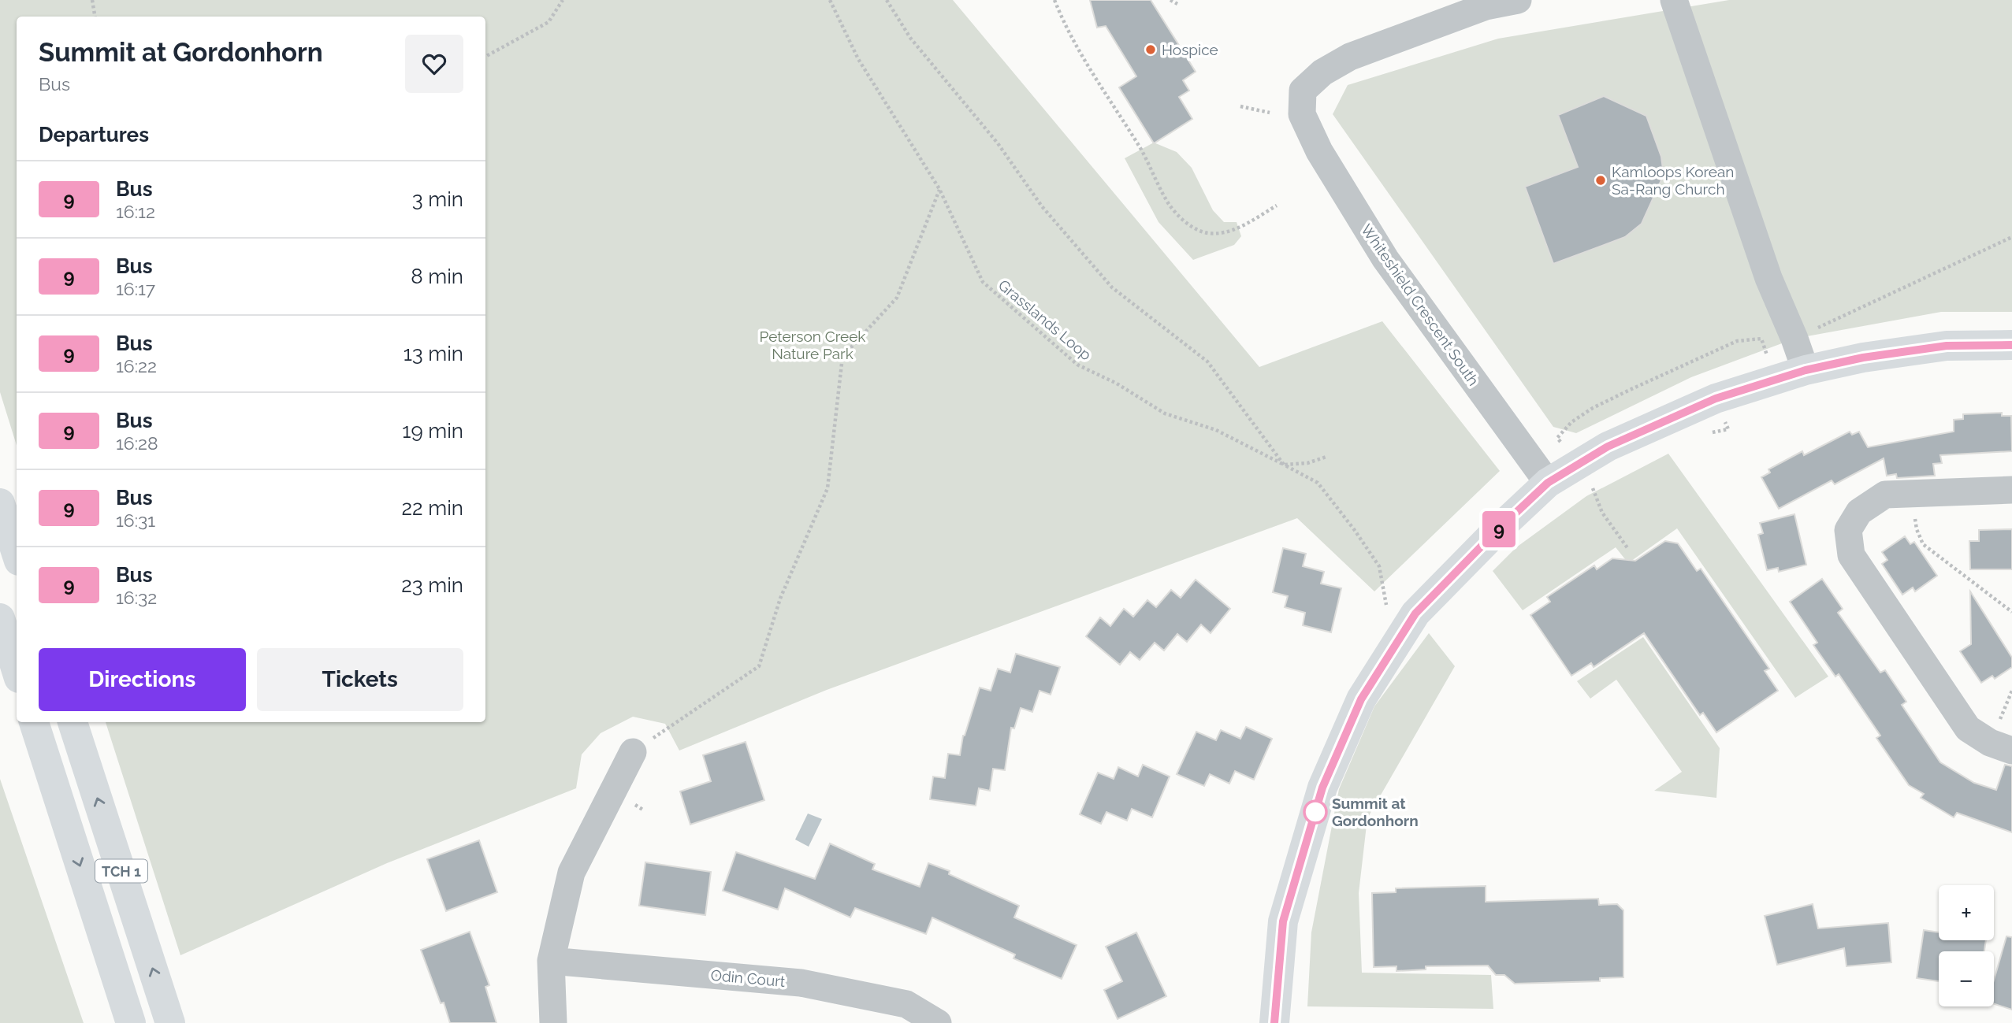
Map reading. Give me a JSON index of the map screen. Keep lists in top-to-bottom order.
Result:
{
  "streets": {
    "main road": ["TCH 1"],
    "street": ["Whiteshield Crescent South", "Odin Court"],
    "path": ["Grasslands Loop"]
  },
  "parks": ["Peterson Creek Nature Park"],
  "places": ["Hospice", "Kamloops Korean Sa-Rang Church", "Summit at Gordonhorn"],
  "lines": ["bus line 9"],
  "page": {
    "on_map": "9",
    "heading": [
      ["Summit at Gordonhorn", "Bus"],
      "Departures"
    ],
    "list": [
      {
        "mark": "9",
        "name": "Bus",
        "note": "16:12",
        "value": "3 min"
      },
      {
        "mark": "9",
        "name": "Bus",
        "note": "16:17",
        "value": "8 min"
      },
      {
        "mark": "9",
        "name": "Bus",
        "note": "16:22",
        "value": "13 min"
      },
      {
        "mark": "9",
        "name": "Bus",
        "note": "16:28",
        "value": "19 min"
      },
      {
        "mark": "9",
        "name": "Bus",
        "note": "16:31",
        "value": "22 min"
      },
      {
        "mark": "9",
        "name": "Bus",
        "note": "16:32",
        "value": "23 min"
      }
    ],
    "buttons": ["Directions", "Tickets"],
    "map_buttons": ["+", "−"]
  }
}
